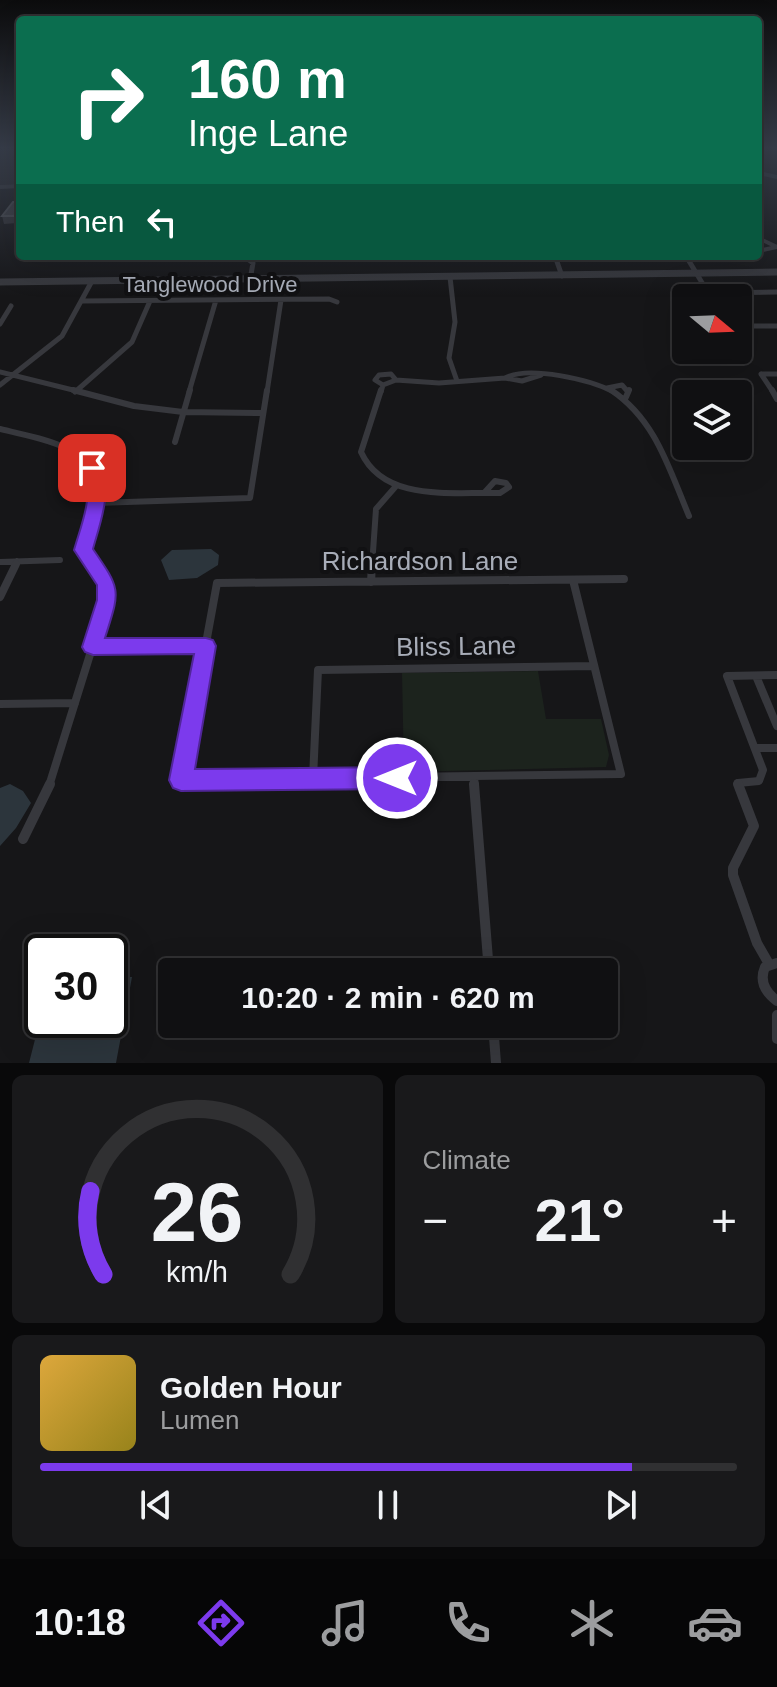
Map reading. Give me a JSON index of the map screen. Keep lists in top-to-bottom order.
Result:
{
  "streets": {
    "street": ["Tanglewood Drive", "Richardson Lane", "Bliss Lane"]
  },
  "north": "right",
  "page": {
    "turn": ["160 m", "Inge Lane"],
    "then": "Then",
    "limit": "30",
    "trip": "10:20 · 2 min · 620 m",
    "tile": "Climate",
    "heat": ["−", "21°", "+"],
    "song": ["Golden Hour", "Lumen"],
    "tabs": "10:18",
    "gauge": ["26", "km/h"]
  }
}
